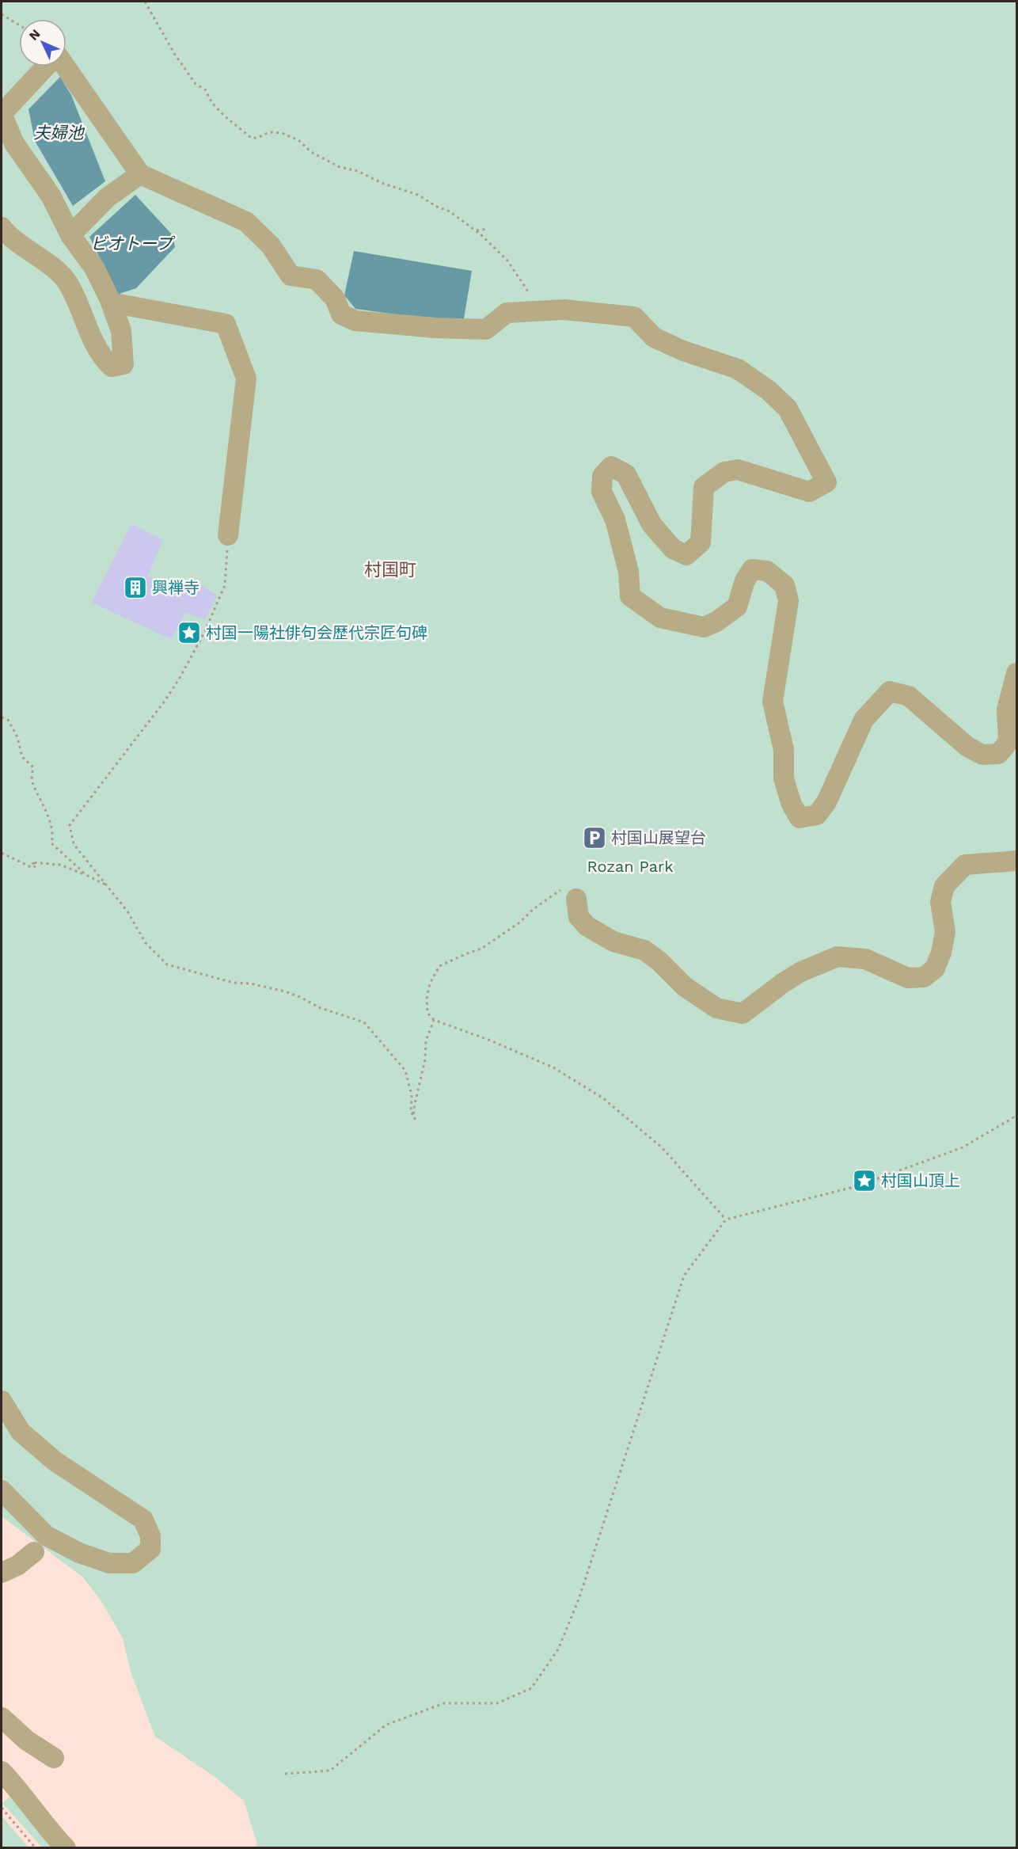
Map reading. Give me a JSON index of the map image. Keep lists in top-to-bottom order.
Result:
{
  "districts": ["村国町"],
  "water": ["夫婦池", "ビオトープ"],
  "parks": ["Rozan Park"],
  "places": {
    "building": ["興禅寺"],
    "place": ["村国一陽社俳句会歴代宗匠句碑", "村国山頂上"],
    "parking": ["村国山展望台"]
  },
  "north": "top left"
}
